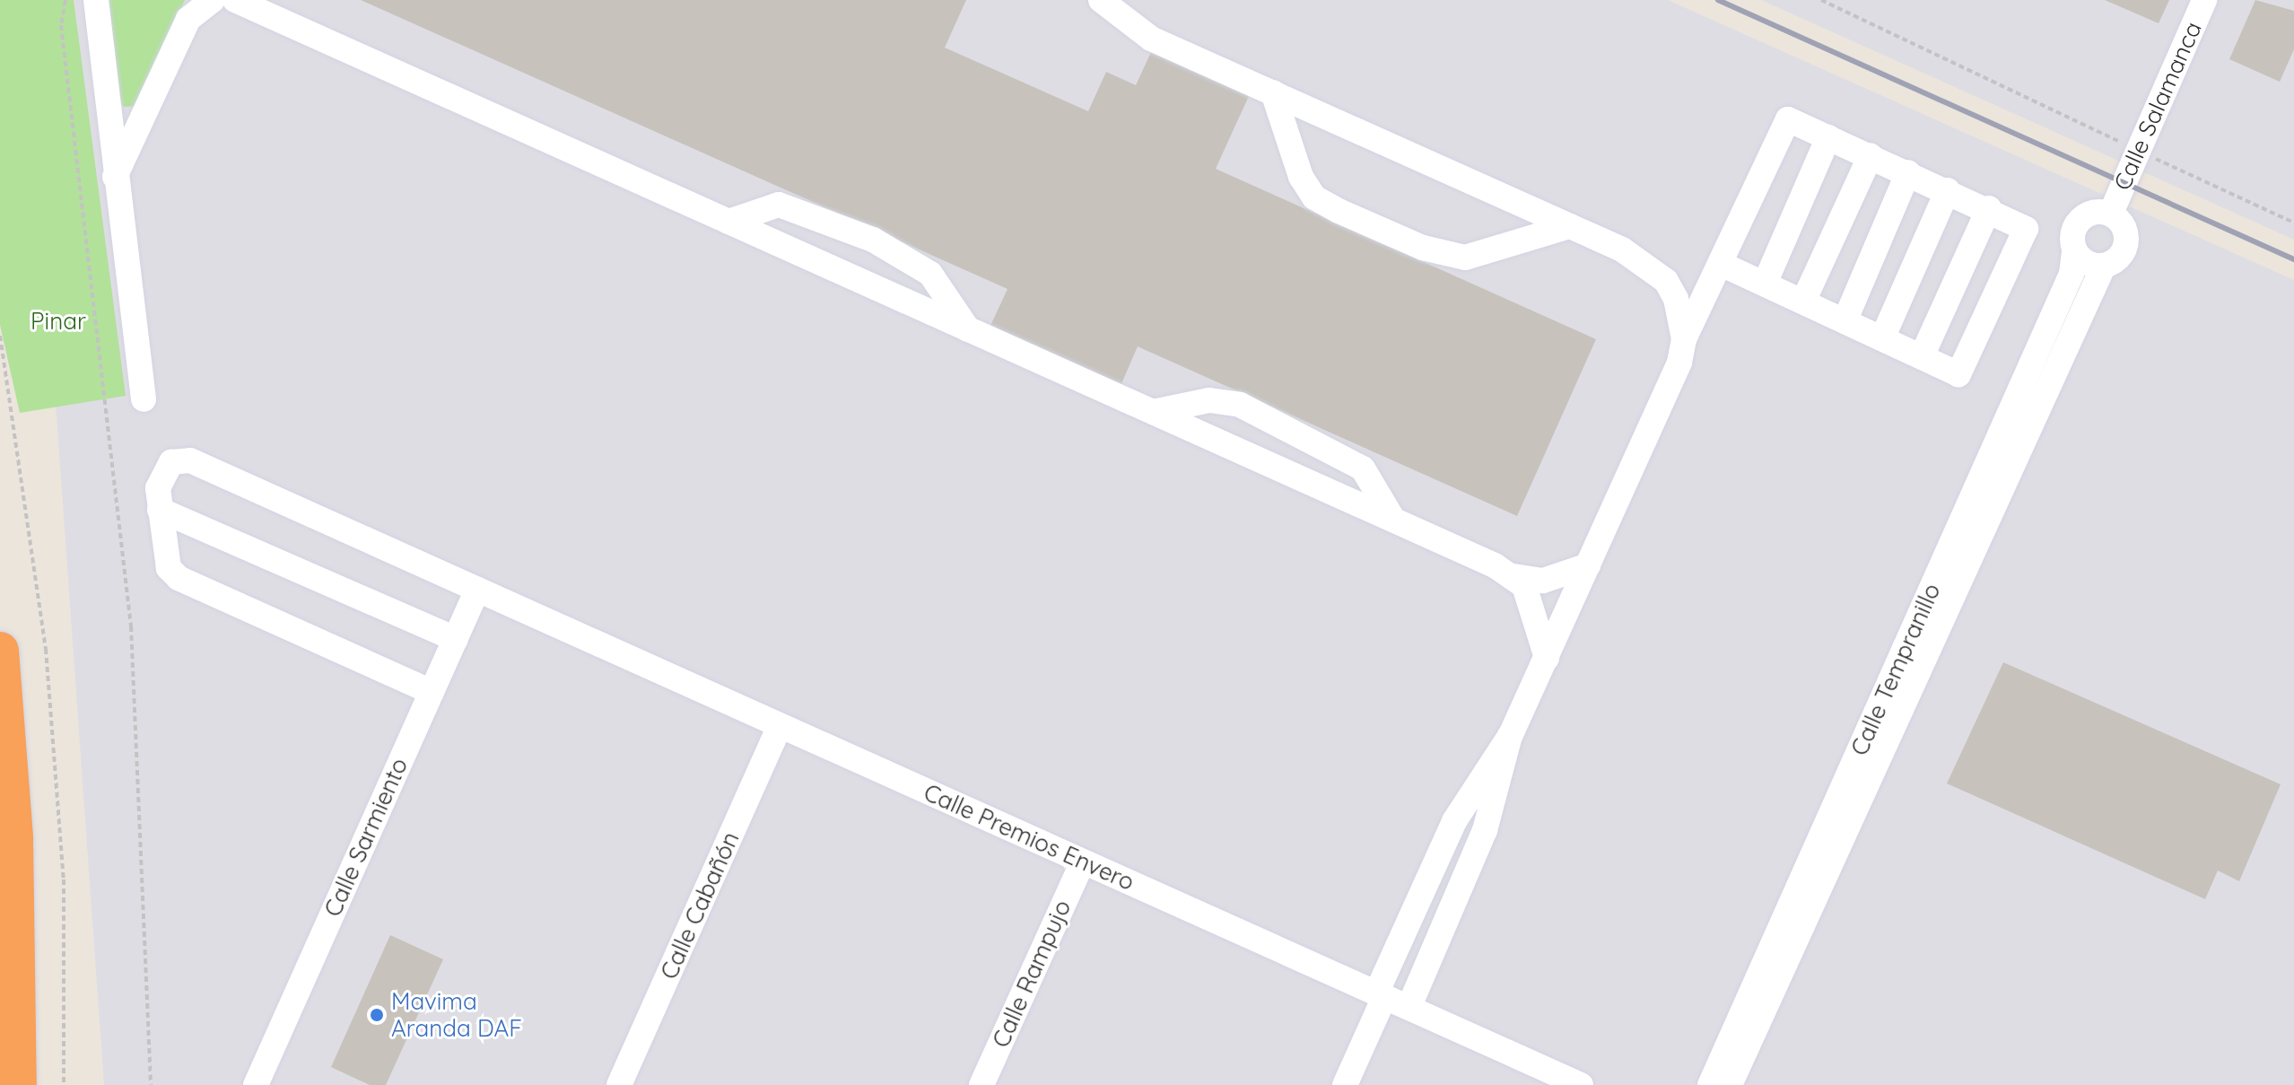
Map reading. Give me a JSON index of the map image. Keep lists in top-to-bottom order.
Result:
{
  "streets": {
    "street": [
      "Calle Salamanca",
      "Calle Tempranillo",
      "Calle Sarmiento",
      "Calle Premios Envero",
      "Calle Cabañón",
      "Calle Rampujo"
    ]
  },
  "crossings": [
    ["Calle Salamanca", "Calle Tempranillo"],
    ["Calle Sarmiento", "Calle Premios Envero"],
    ["Calle Premios Envero", "Calle Cabañón"],
    ["Calle Premios Envero", "Calle Rampujo"]
  ],
  "parks": ["Pinar"],
  "places": ["Mavima Aranda DAF"]
}
